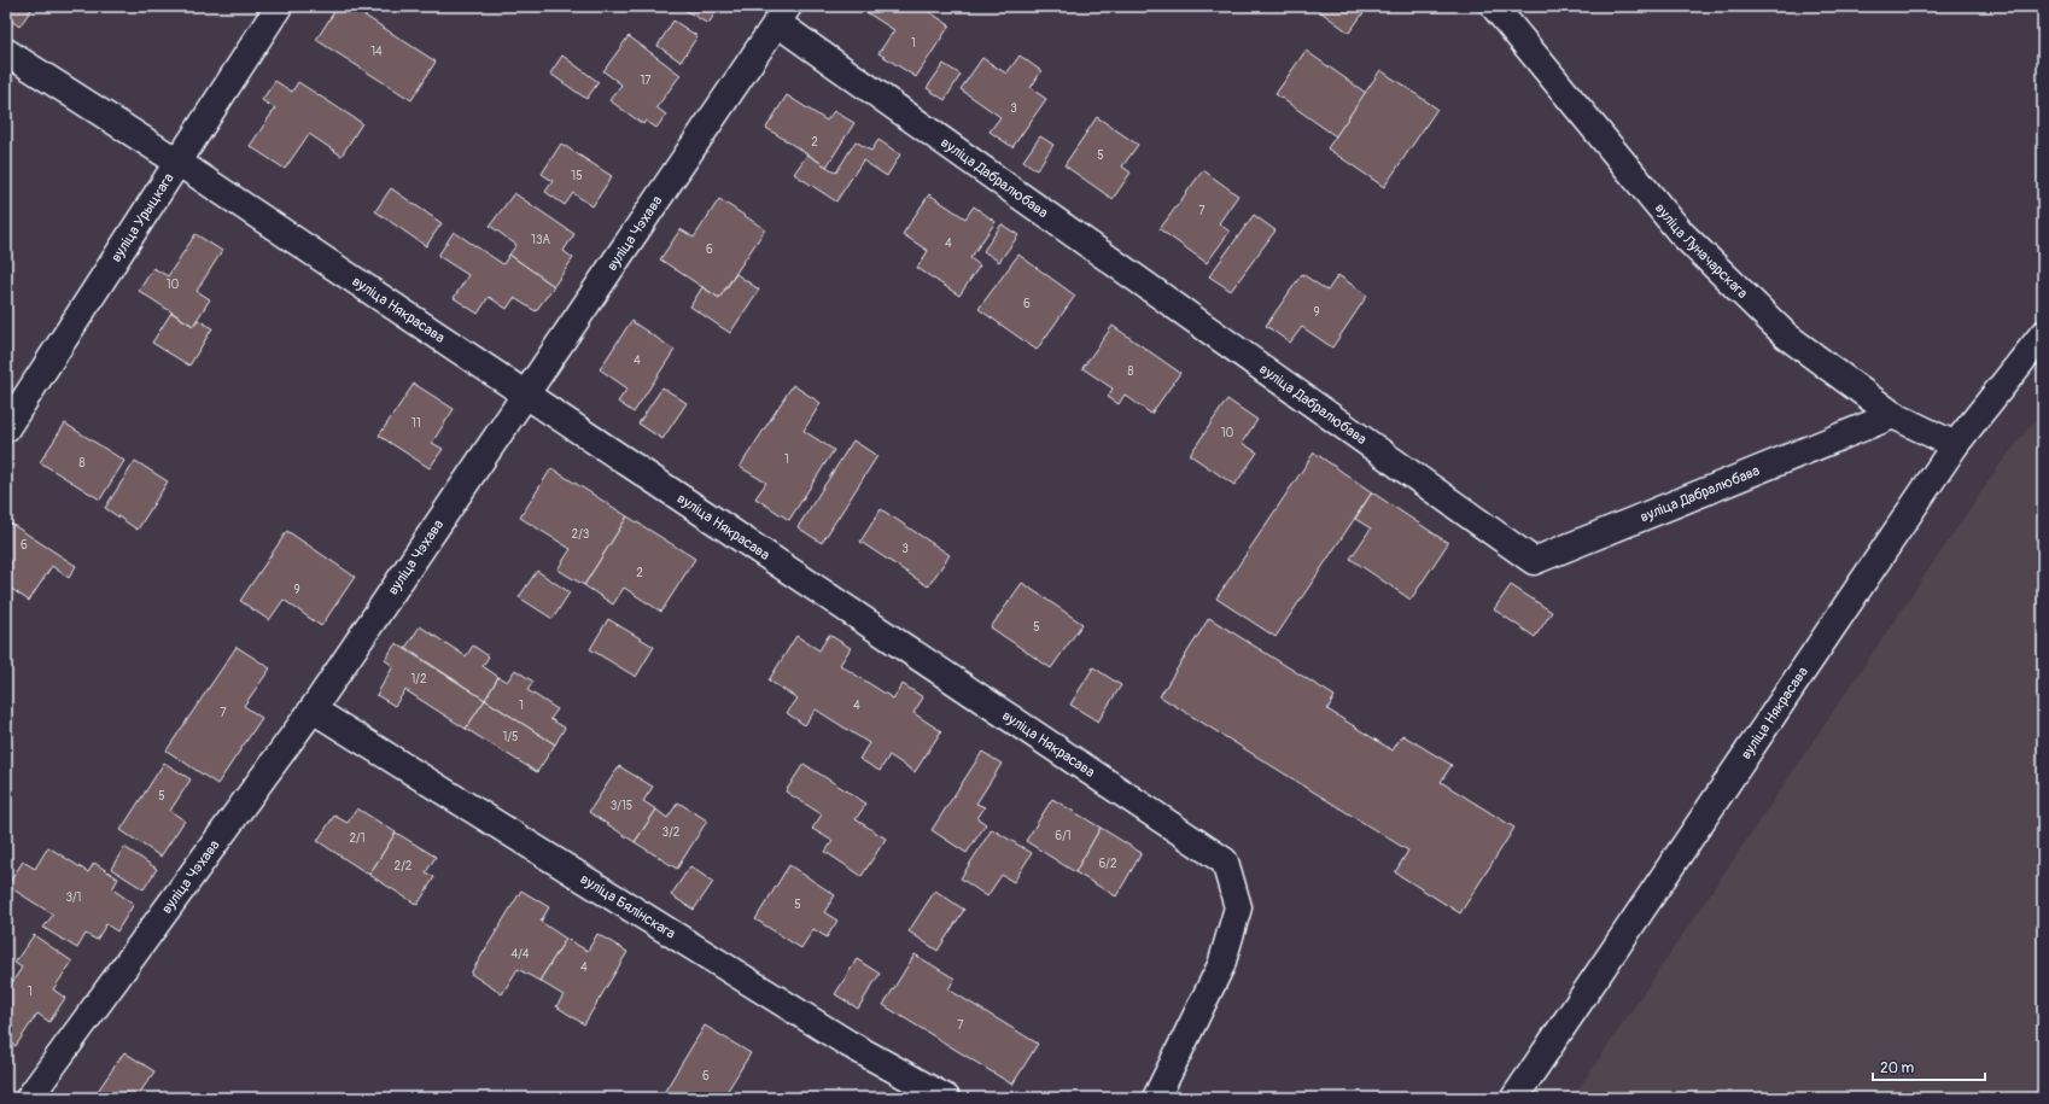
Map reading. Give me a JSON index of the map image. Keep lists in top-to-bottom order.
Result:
{
  "streets": {
    "street": [
      "вуліца Дабралюбава",
      "вуліца Урыцкага",
      "вуліца Чэхава",
      "вуліца Луначарскага",
      "вуліца Някрасава",
      "вуліца Бялінскага"
    ]
  },
  "crossings": [
    ["вуліца Дабралюбава", "вуліца Чэхава"],
    ["вуліца Дабралюбава", "вуліца Луначарскага"],
    ["вуліца Урыцкага", "вуліца Някрасава"],
    ["вуліца Чэхава", "вуліца Някрасава"],
    ["вуліца Чэхава", "вуліца Бялінскага"],
    ["вуліца Луначарскага", "вуліца Някрасава"]
  ],
  "house_numbers": [
    "1",
    "14",
    "17",
    "3",
    "2",
    "5",
    "15",
    "7",
    "13А",
    "4",
    "6",
    "10",
    "6",
    "9",
    "4",
    "8",
    "11",
    "10",
    "1",
    "8",
    "2/3",
    "6",
    "3",
    "2",
    "9",
    "5",
    "1/2",
    "1",
    "4",
    "7",
    "1/5",
    "5",
    "3/15",
    "3/2",
    "6/1",
    "2/1",
    "6/2",
    "2/2",
    "3/1",
    "5",
    "4/4",
    "4",
    "1",
    "7",
    "6"
  ],
  "scale_bar": "20 m"
}
